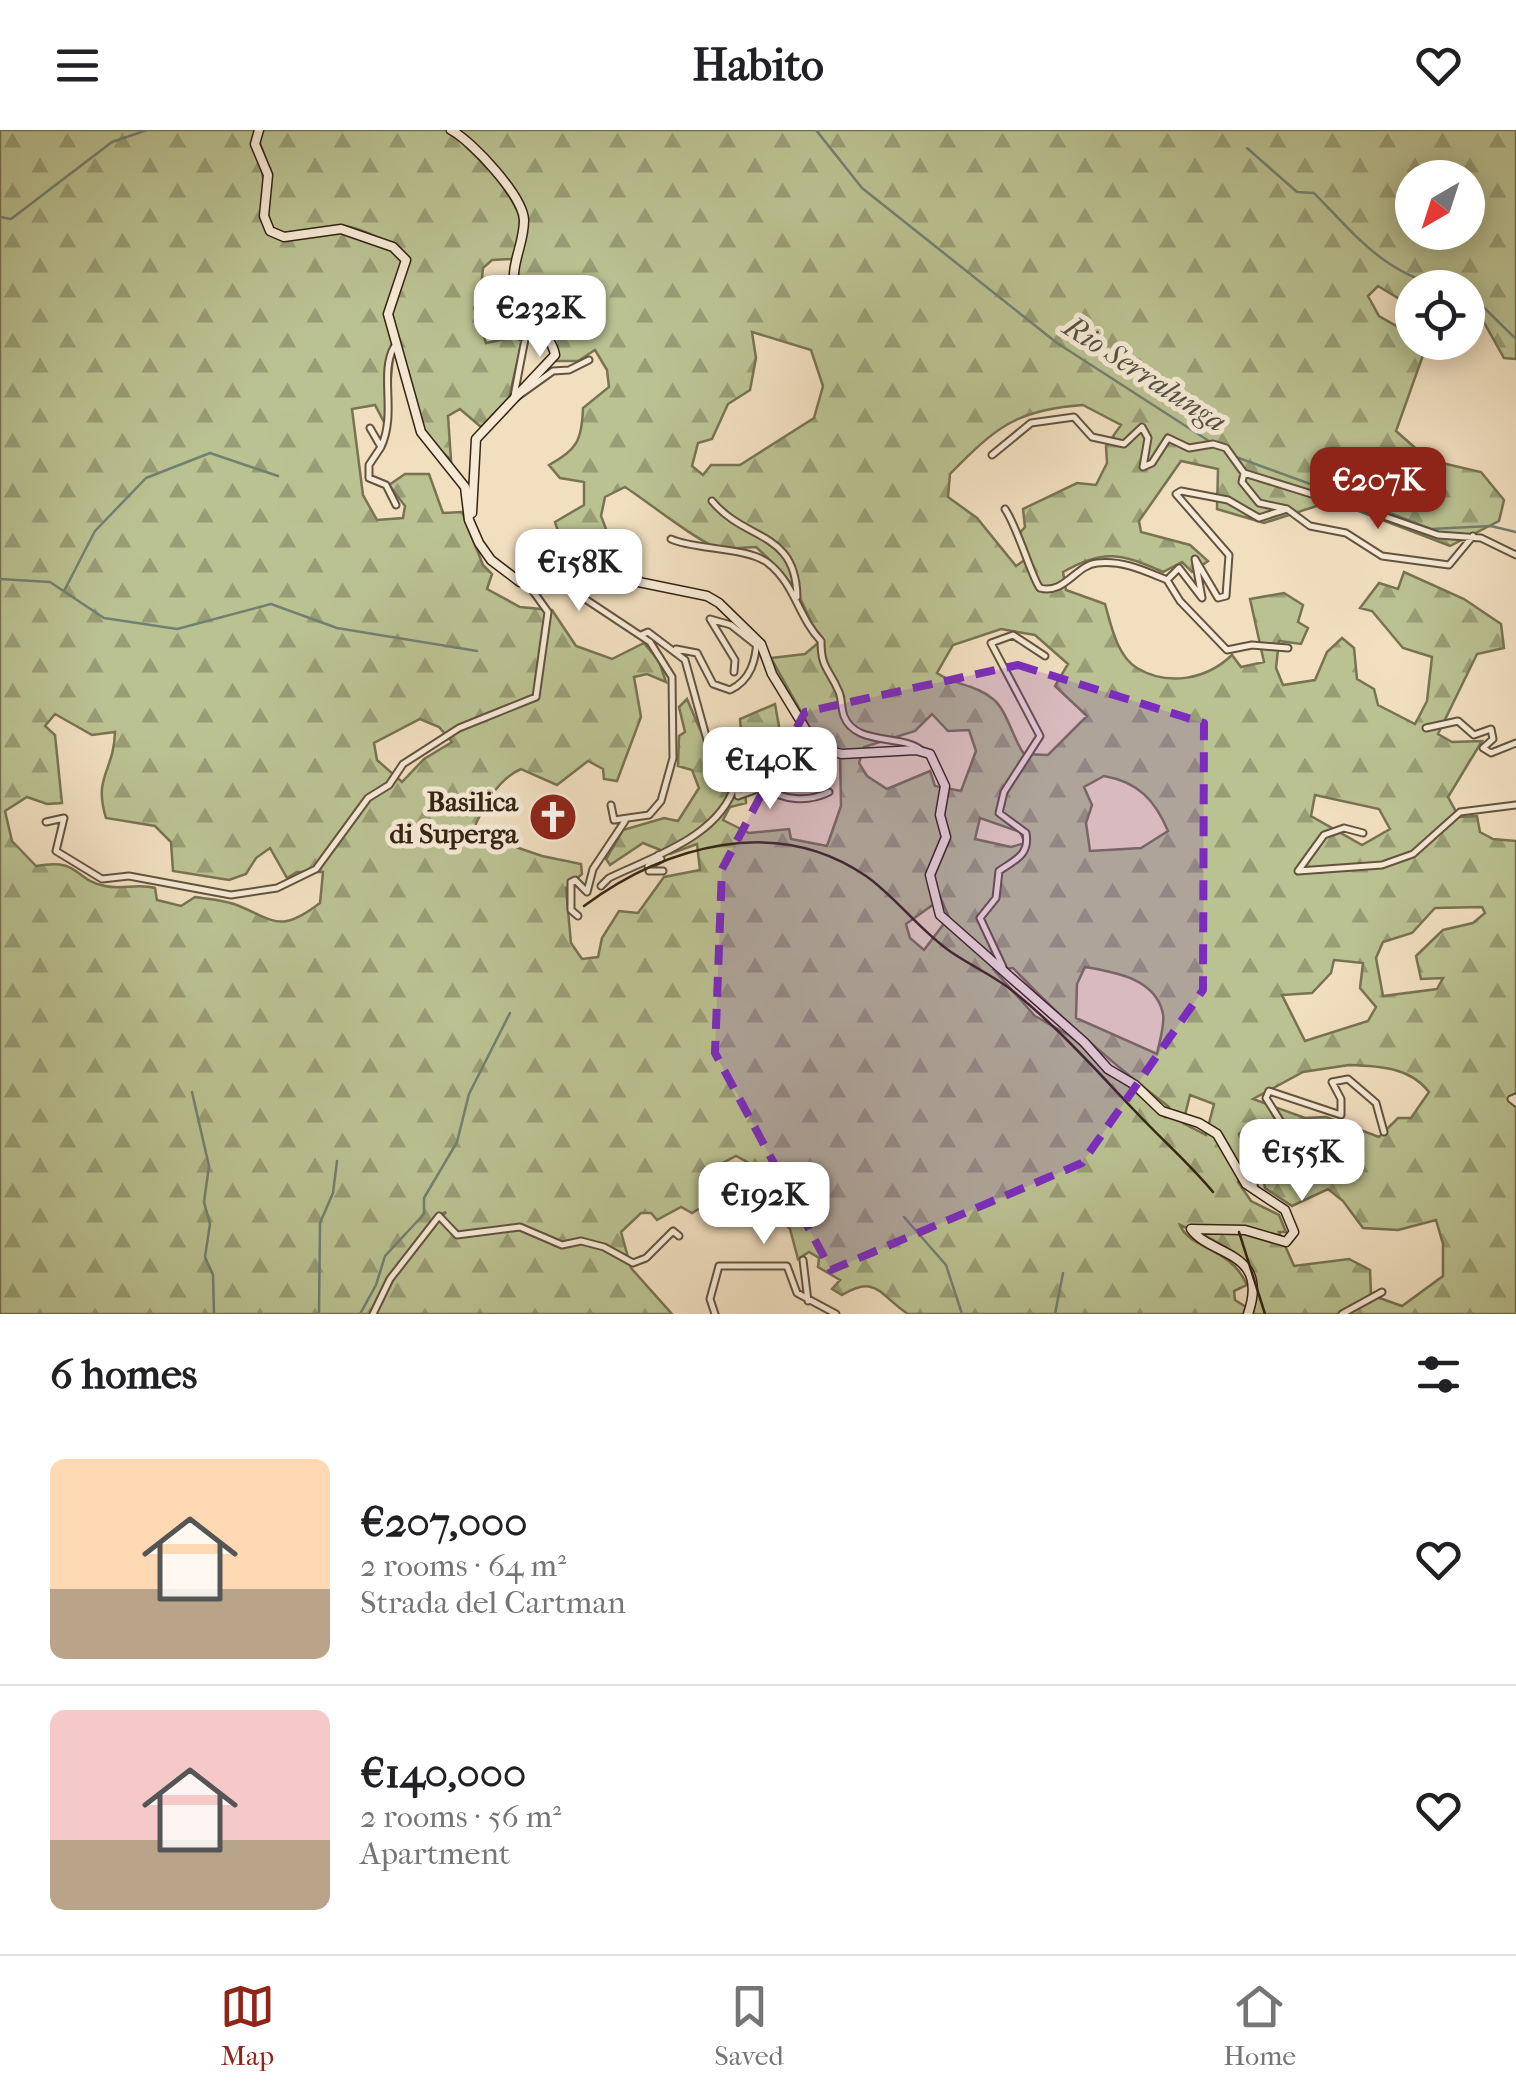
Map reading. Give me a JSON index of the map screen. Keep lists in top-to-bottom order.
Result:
{
  "water": ["Rio Serralunga"],
  "places": {
    "church": ["Basilica di Superga"]
  },
  "north": "bottom left",
  "page": {
    "header": "Habito",
    "price": [
      "€232K",
      "€207K",
      "€158K",
      "€140K",
      "€155K",
      "€192K"
    ],
    "heading": "6 homes",
    "list": [
      {
        "name": "€207,000",
        "note": "2 rooms · 64 m² · Strada del Cartman"
      },
      {
        "name": "€140,000",
        "note": "2 rooms · 56 m² · Apartment"
      }
    ],
    "tabs": ["Map", "Saved", "Home"]
  }
}
